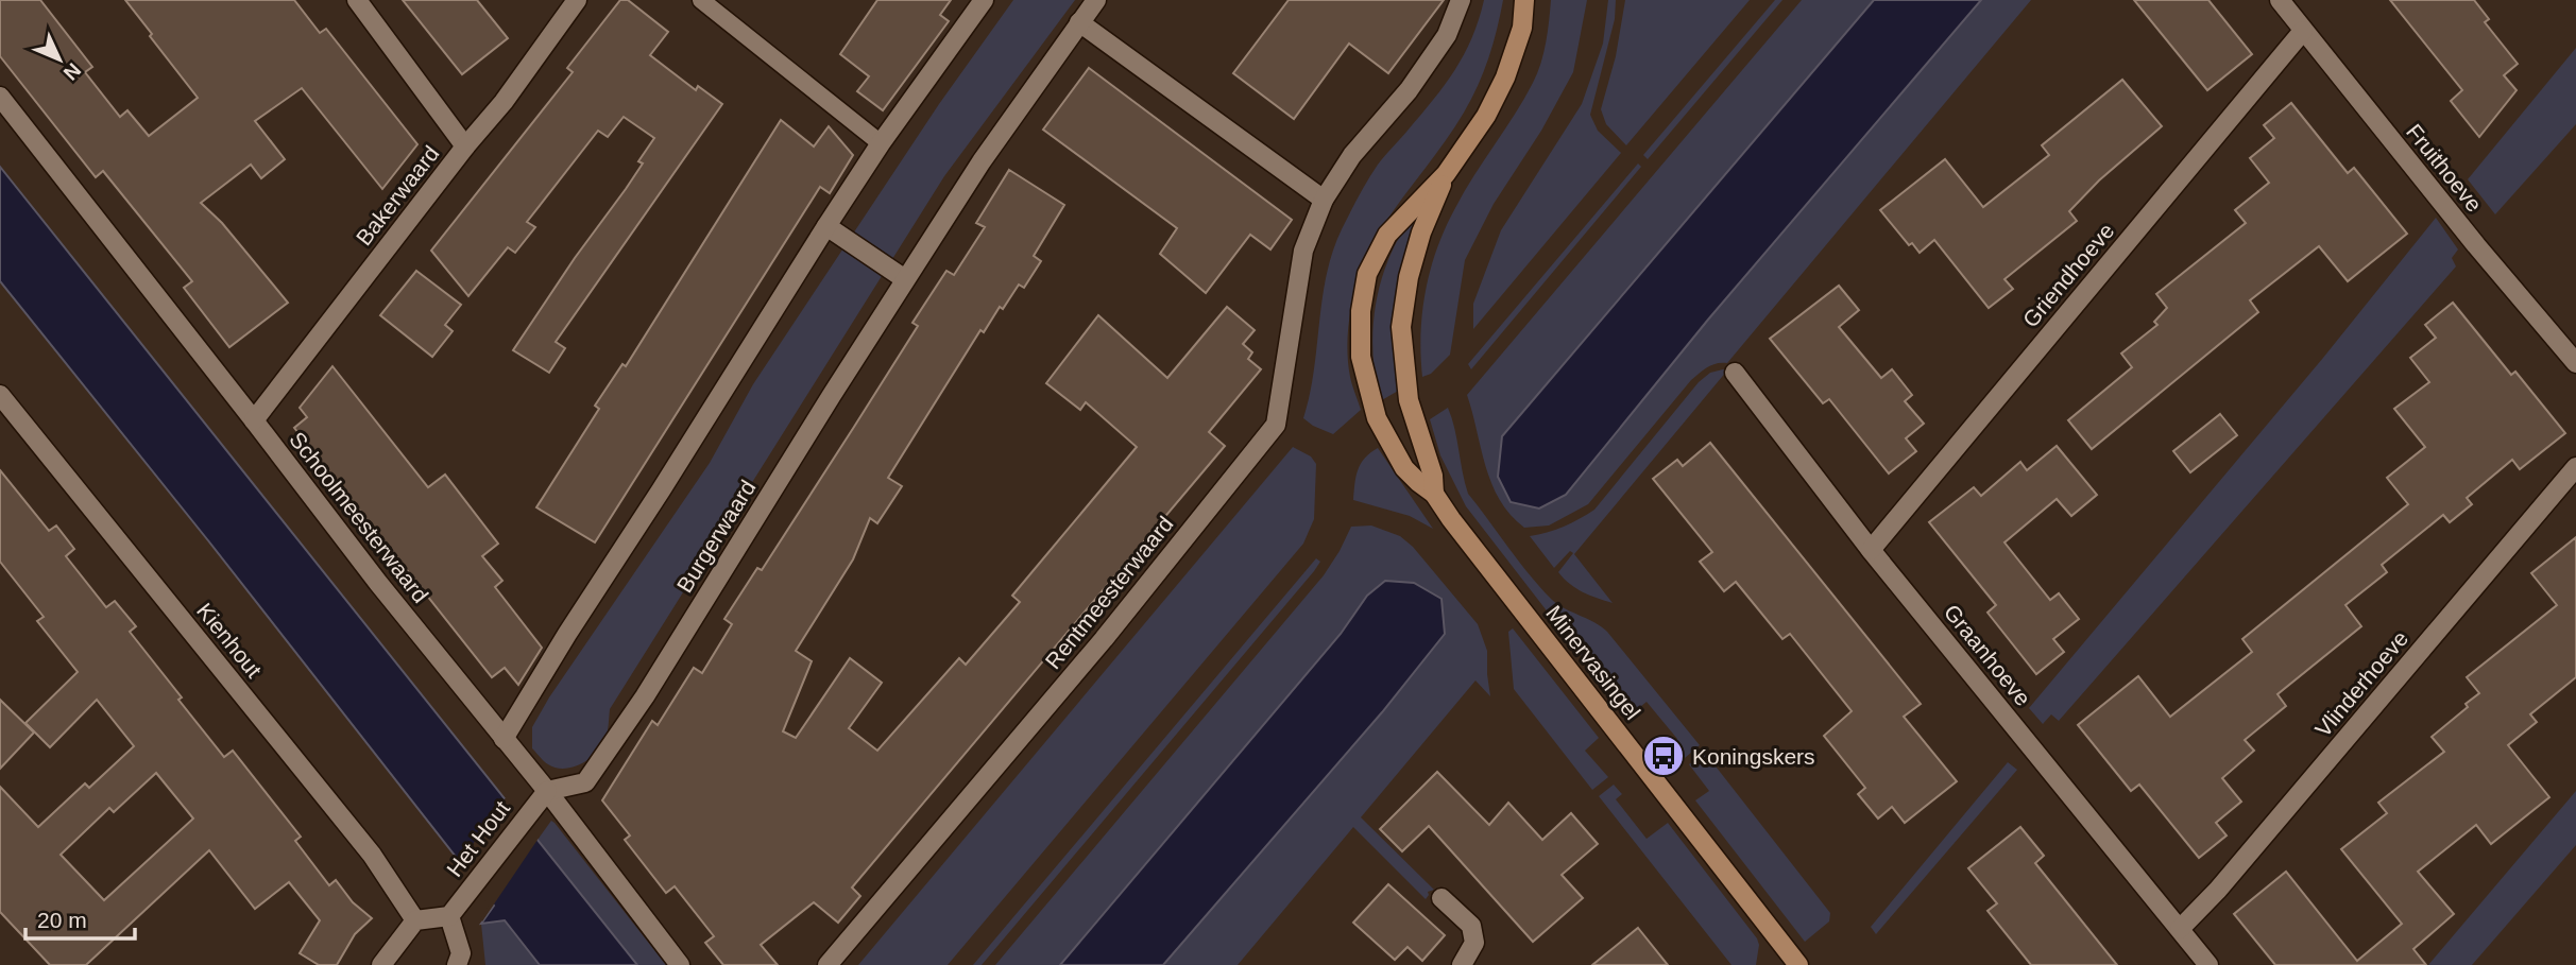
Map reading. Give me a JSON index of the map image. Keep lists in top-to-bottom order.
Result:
{
  "streets": {
    "street": [
      "Fruithoeve",
      "Bakerwaard",
      "Griendhoeve",
      "Schoolmeesterwaard",
      "Burgerwaard",
      "Rentmeesterwaard",
      "Kienhout",
      "Graanhoeve",
      "Minervasingel",
      "Vlinderhoeve",
      "Het Hout"
    ]
  },
  "crossings": [
    ["Fruithoeve", "Griendhoeve"],
    ["Bakerwaard", "Schoolmeesterwaard"],
    ["Griendhoeve", "Graanhoeve"],
    ["Schoolmeesterwaard", "Burgerwaard"],
    ["Schoolmeesterwaard", "Het Hout"],
    ["Burgerwaard", "Het Hout"],
    ["Graanhoeve", "Vlinderhoeve"]
  ],
  "places": {
    "bus stop": ["Koningskers"]
  },
  "scale_bar": "20 m",
  "north": "bottom right"
}
